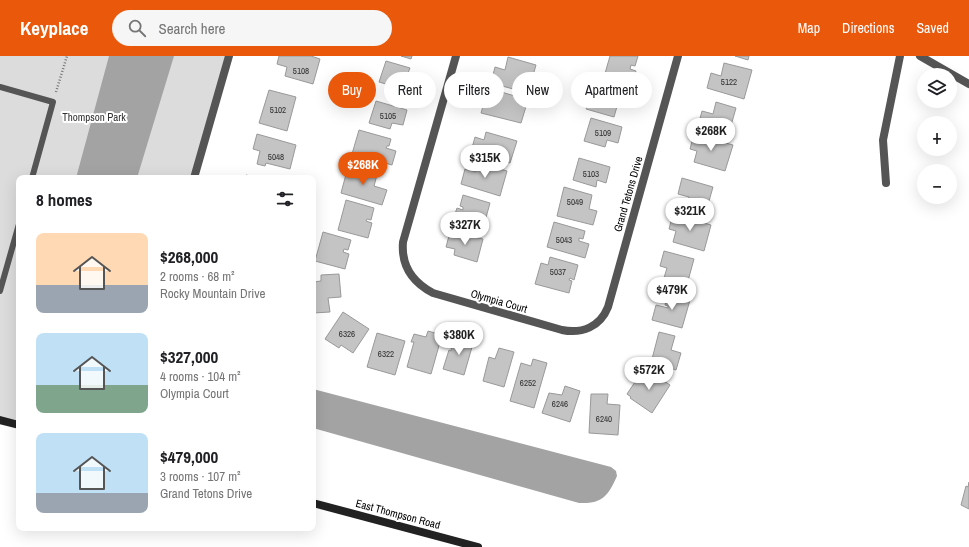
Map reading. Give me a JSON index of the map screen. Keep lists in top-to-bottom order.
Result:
{
  "streets": {
    "main road": ["East Thompson Road"],
    "street": ["Grand Tetons Drive", "Olympia Court"]
  },
  "crossings": [
    ["Grand Tetons Drive", "Olympia Court"]
  ],
  "parks": ["Thompson Park"],
  "house_numbers": [
    "5108",
    "5122",
    "5102",
    "5105",
    "5109",
    "5048",
    "5103",
    "5049",
    "5043",
    "5037",
    "6326",
    "6322",
    "6252",
    "6246",
    "6240"
  ],
  "page": {
    "header": "Keyplace",
    "search": "Search here",
    "nav": ["Map", "Directions", "Saved"],
    "map_buttons": ["+", "−"],
    "chip": [
      "Buy",
      "Rent",
      "Filters",
      "New",
      "Apartment"
    ],
    "price": [
      "$268K",
      "$315K",
      "$268K",
      "$321K",
      "$327K",
      "$479K",
      "$380K",
      "$572K"
    ],
    "heading": "8 homes",
    "list": [
      {
        "name": "$268,000",
        "note": "2 rooms · 68 m² · Rocky Mountain Drive"
      },
      {
        "name": "$327,000",
        "note": "4 rooms · 104 m² · Olympia Court"
      },
      {
        "name": "$479,000",
        "note": "3 rooms · 107 m² · Grand Tetons Drive"
      }
    ]
  }
}
